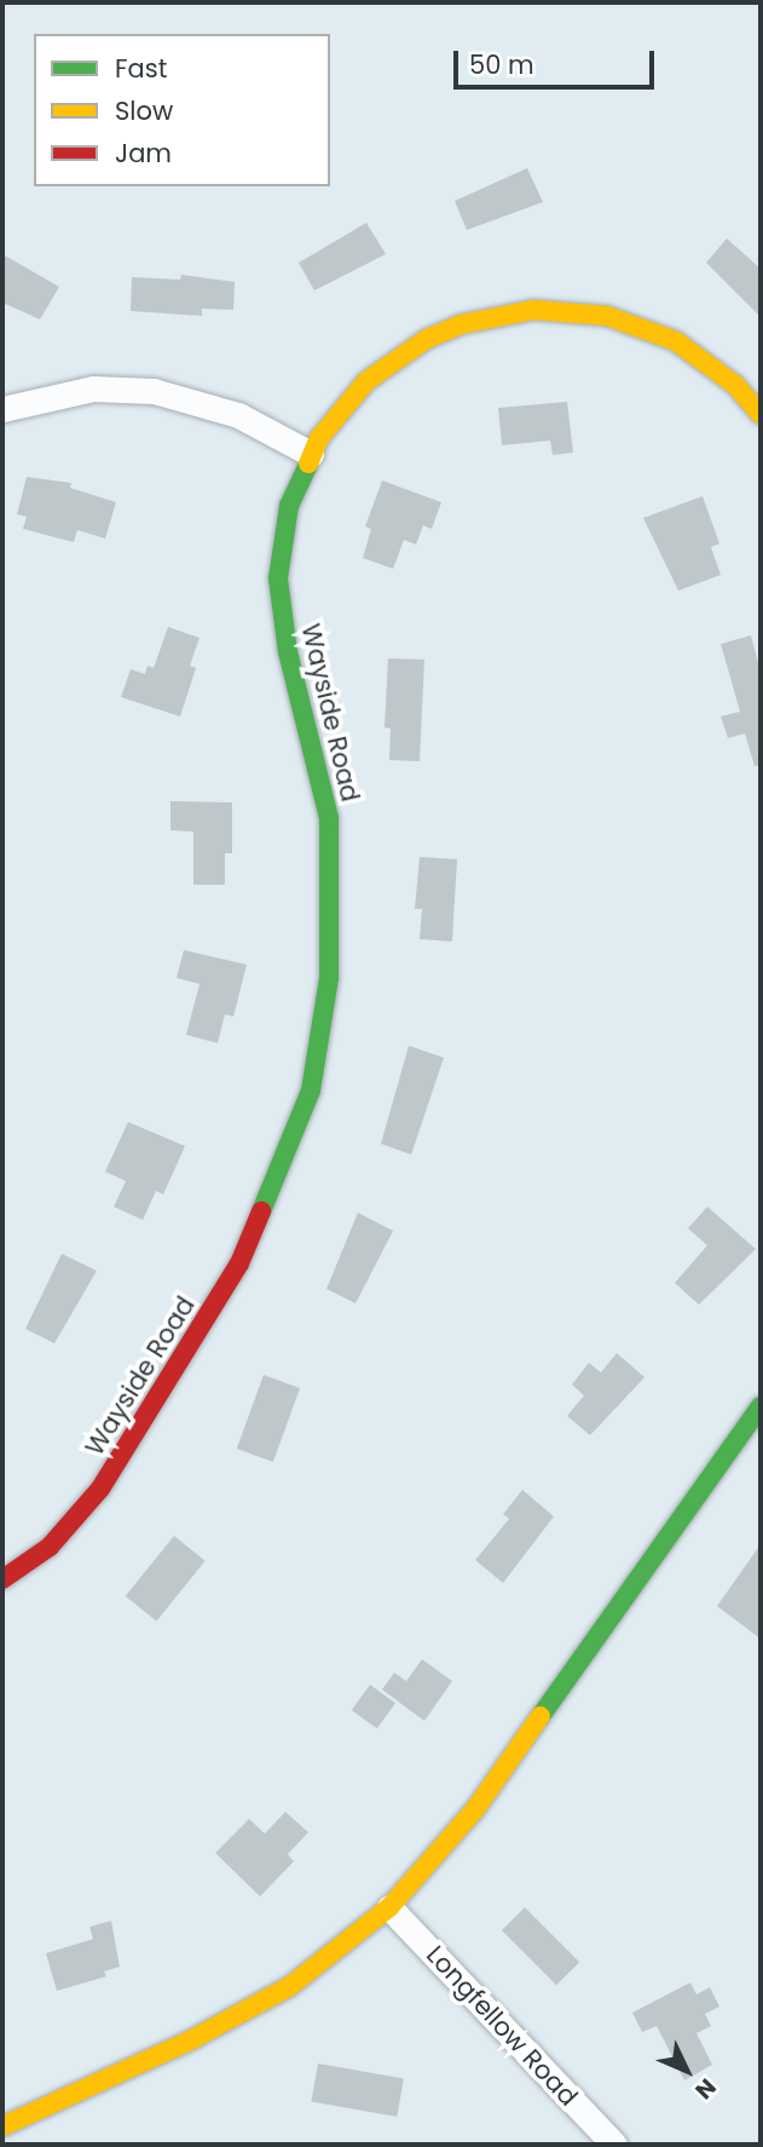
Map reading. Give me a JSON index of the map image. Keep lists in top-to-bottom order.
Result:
{
  "streets": {
    "street": ["Wayside Road", "Longfellow Road"]
  },
  "legend": ["Fast", "Slow", "Jam"],
  "scale_bar": "50 m",
  "north": "bottom right"
}
